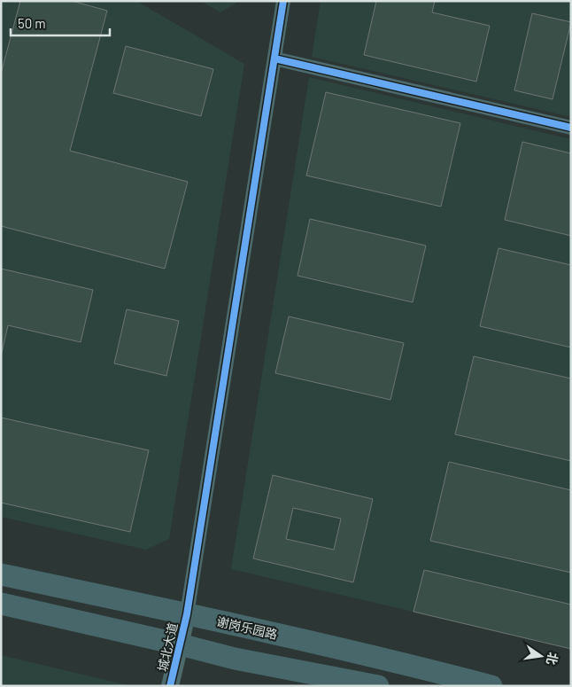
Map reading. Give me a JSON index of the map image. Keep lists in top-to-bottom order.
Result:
{
  "streets": {
    "main road": ["谢岗乐园路"],
    "street": ["城北大道"]
  },
  "crossings": [
    ["谢岗乐园路", "城北大道"]
  ],
  "scale_bar": "50 m",
  "north": "right"
}
